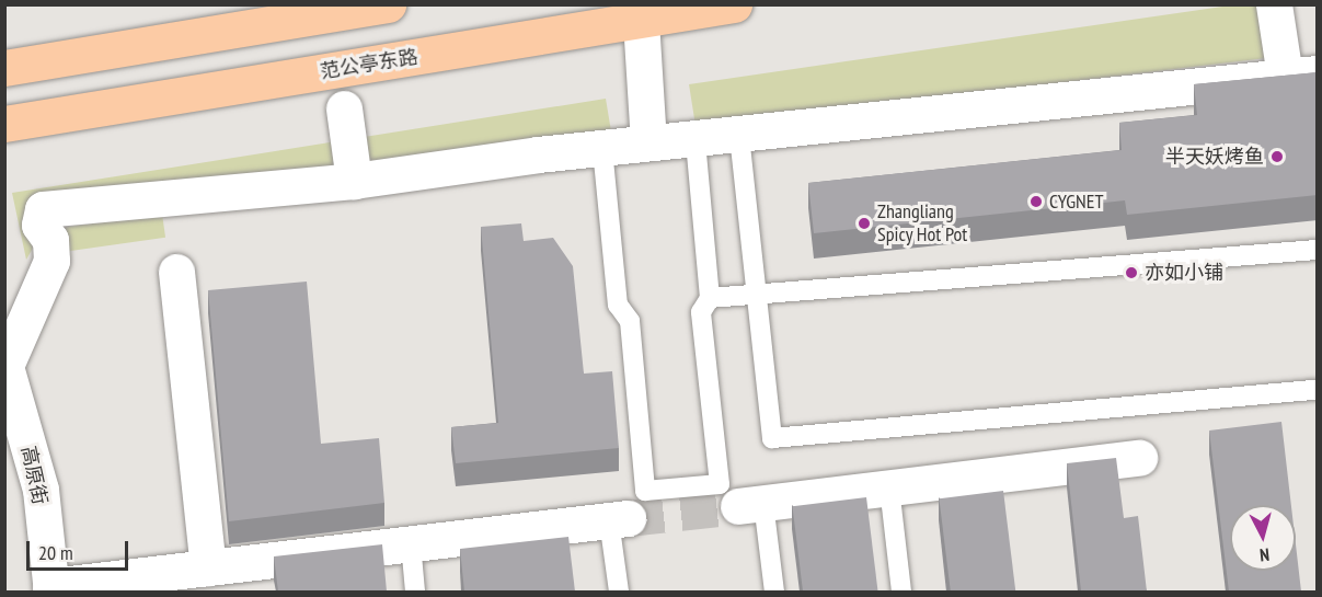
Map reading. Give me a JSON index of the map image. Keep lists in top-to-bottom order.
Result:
{
  "streets": {
    "main road": ["范公亭东路"],
    "street": ["高原街"]
  },
  "places": [
    "半天妖烤鱼",
    "CYGNET",
    "Zhangliang Spicy Hot Pot",
    "亦如小铺"
  ],
  "scale_bar": "20 m",
  "north": "bottom"
}
